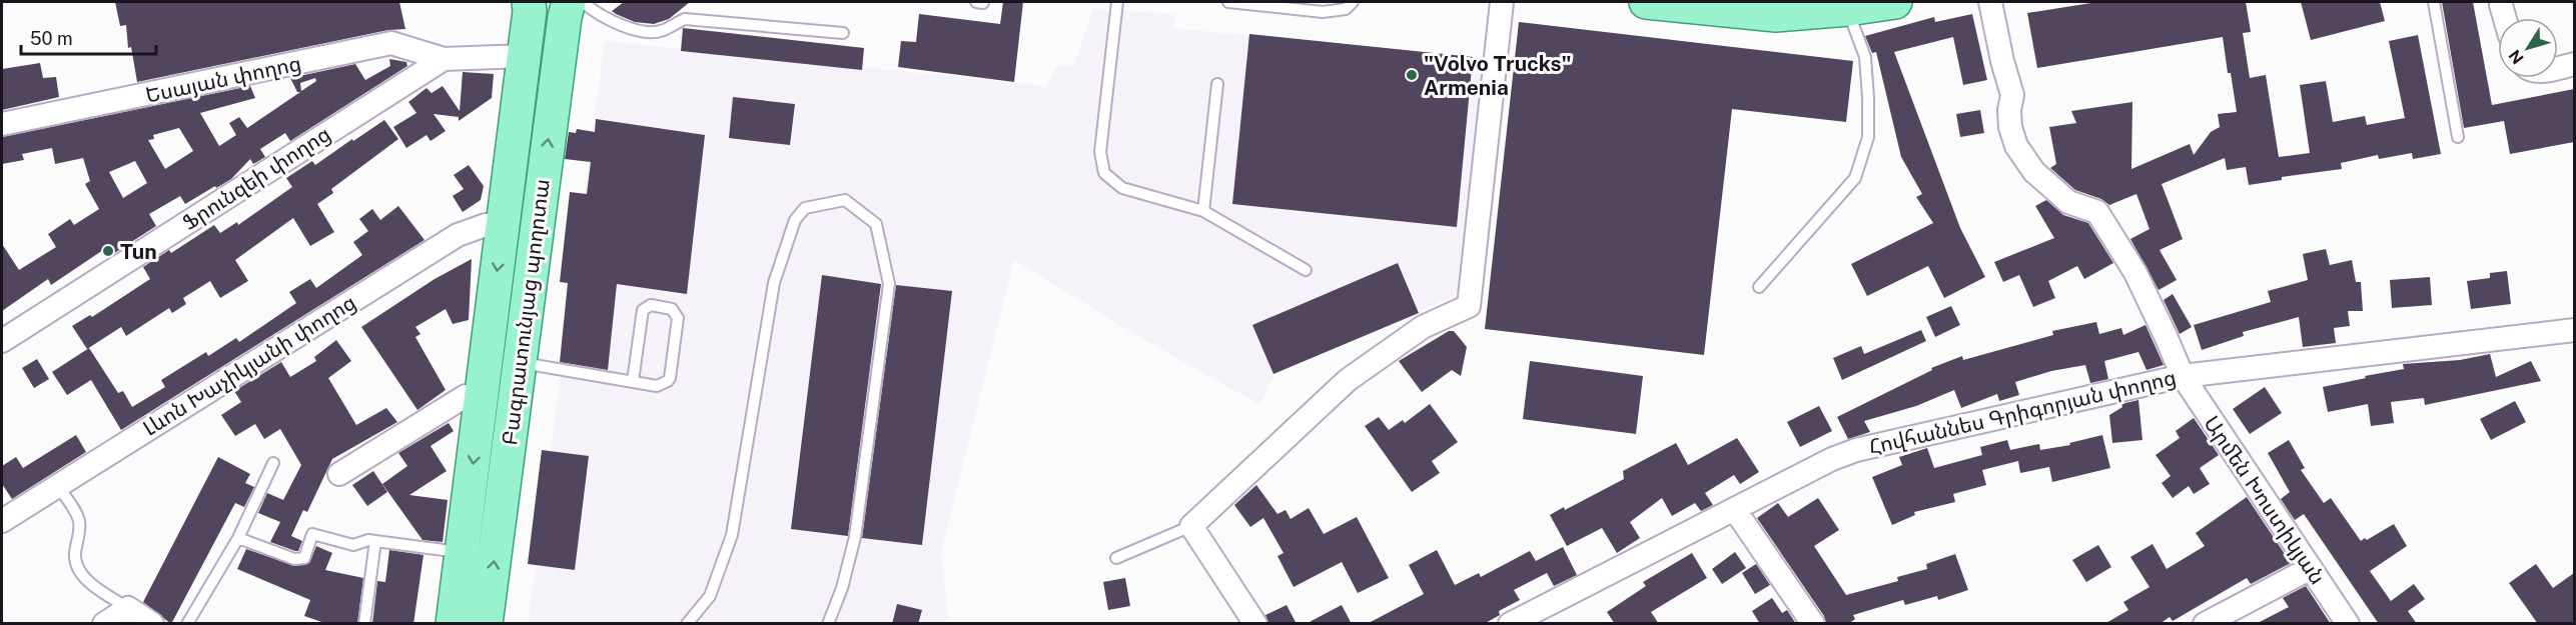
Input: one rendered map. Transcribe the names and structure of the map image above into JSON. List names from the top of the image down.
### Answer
{
  "streets": {
    "main road": ["Բագրատունյաց պողոտա"],
    "street": [
      "Եսայան փողոց",
      "Ֆրունզեի փողոց",
      "Լևոն Խաչիկյանի փողոց",
      "Հովհաննես Գրիգորյան փողոց",
      "Արմեն Խոստիկյան"
    ]
  },
  "crossings": [
    ["Եսայան փողոց", "Ֆրունզեի փողոց"],
    ["Բագրատունյաց պողոտա", "Լևոն Խաչիկյանի փողոց"],
    ["Հովհաննես Գրիգորյան փողոց", "Արմեն Խոստիկյան"]
  ],
  "places": ["\"Volvo Trucks\" Armenia", "Tun"],
  "scale_bar": "50 m",
  "north": "bottom left"
}
